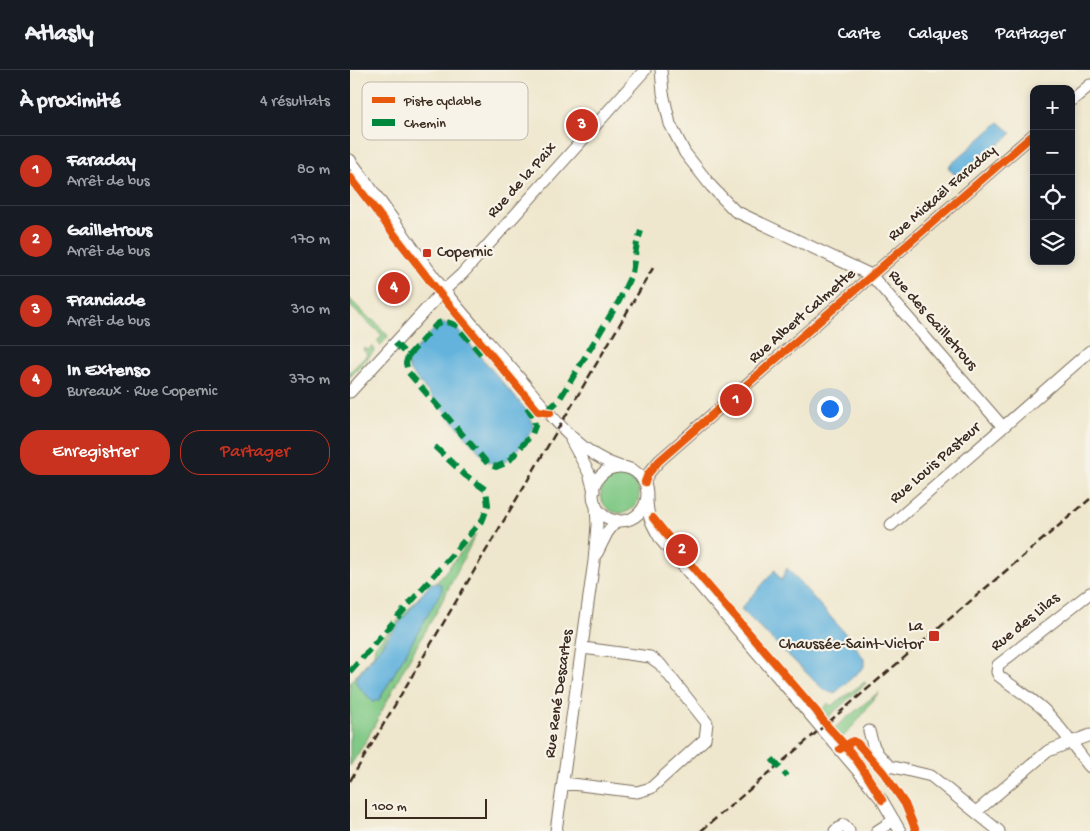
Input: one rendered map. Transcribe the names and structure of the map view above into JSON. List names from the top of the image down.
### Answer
{
  "streets": {
    "street": [
      "Rue de la Paix",
      "Rue Mickaël Faraday",
      "Rue Albert Calmette",
      "Rue des Gailletrous",
      "Rue Louis Pasteur",
      "Rue des Lilas",
      "Rue René Descartes"
    ]
  },
  "crossings": [
    ["Rue Mickaël Faraday", "Rue Albert Calmette"],
    ["Rue Mickaël Faraday", "Rue des Gailletrous"],
    ["Rue Albert Calmette", "Rue des Gailletrous"],
    ["Rue Albert Calmette", "Rue René Descartes"],
    ["Rue des Gailletrous", "Rue Louis Pasteur"]
  ],
  "places": {
    "transit": ["Copernic", "La Chaussée-Saint-Victor"]
  },
  "legend": ["Piste cyclable", "Chemin"],
  "scale_bar": "100 m",
  "page": {
    "header": "Atlasly",
    "nav": ["Carte", "Calques", "Partager"],
    "heading": ["À proximité", "4 résultats"],
    "map_buttons": ["+", "−"],
    "pins": [
      "3",
      "4",
      "1",
      "2"
    ],
    "list": [
      {
        "mark": "1",
        "name": "Faraday",
        "note": "Arrêt de bus",
        "value": "80 m"
      },
      {
        "mark": "2",
        "name": "Gailletrous",
        "note": "Arrêt de bus",
        "value": "170 m"
      },
      {
        "mark": "3",
        "name": "Franciade",
        "note": "Arrêt de bus",
        "value": "310 m"
      },
      {
        "mark": "4",
        "name": "In Extenso",
        "note": "Bureaux · Rue Copernic",
        "value": "370 m"
      }
    ],
    "buttons": ["Enregistrer", "Partager"],
    "scale": "100 m"
  }
}
